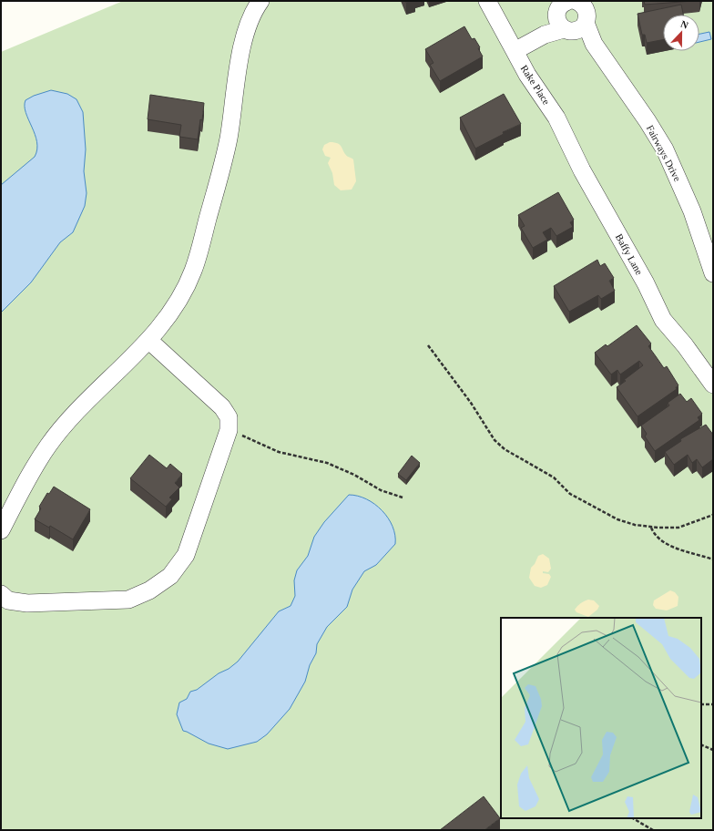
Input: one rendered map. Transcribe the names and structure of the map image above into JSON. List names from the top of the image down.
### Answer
{
  "streets": {
    "street": ["Rake Place", "Fairways Drive", "Baffy Lane"]
  },
  "crossings": [
    ["Rake Place", "Baffy Lane"]
  ],
  "north": "top"
}
